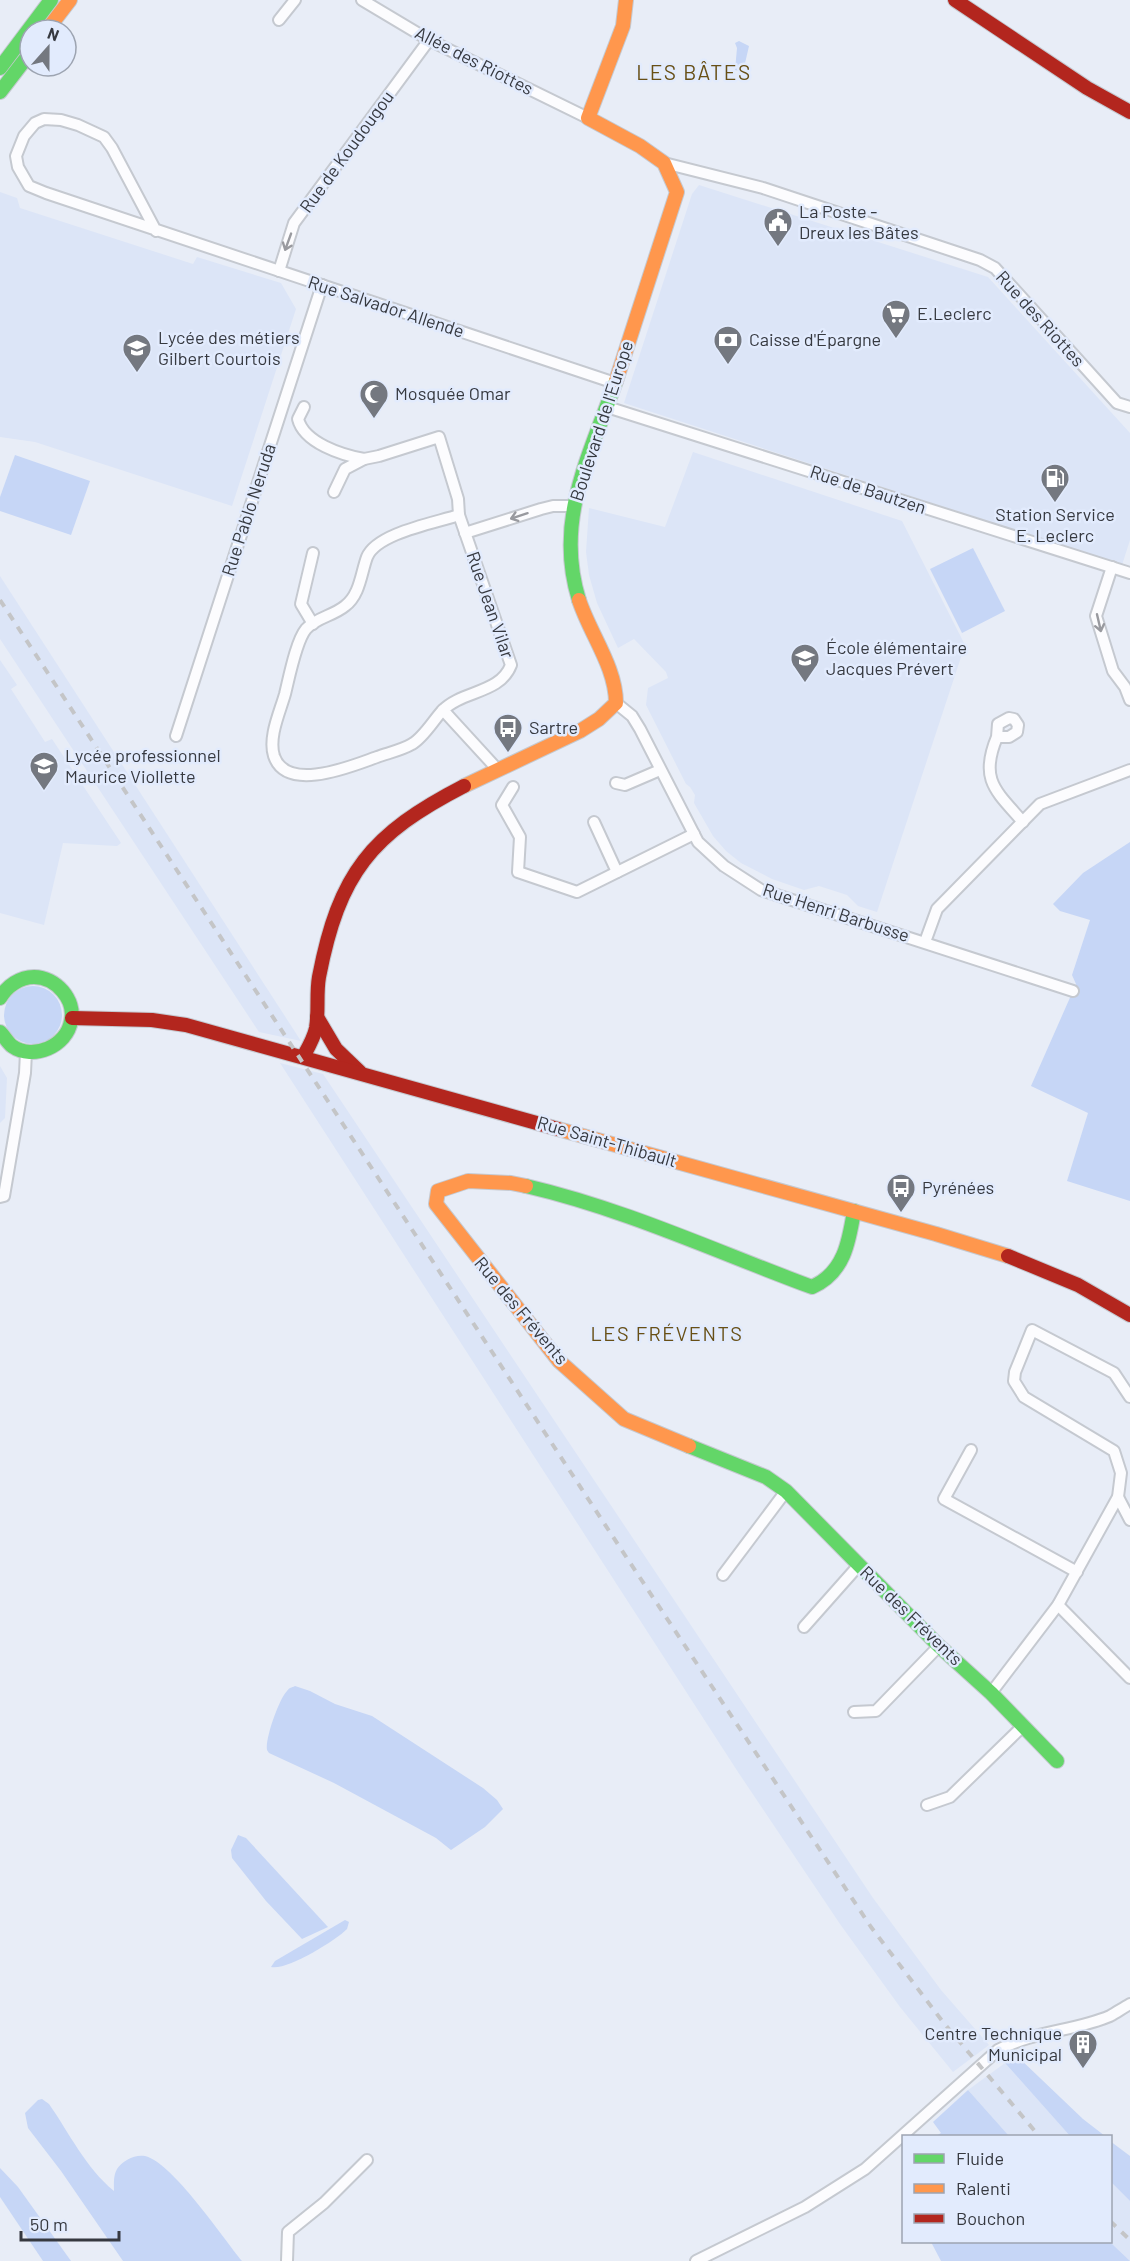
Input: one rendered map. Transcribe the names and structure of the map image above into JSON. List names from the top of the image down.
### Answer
{
  "streets": {
    "street": [
      "Allée des Riottes",
      "Rue de Koudougou",
      "Rue Salvador Allende",
      "Rue des Riottes",
      "Boulevard de l'Europe",
      "Rue de Bautzen",
      "Rue Pablo Neruda",
      "Rue Jean Vilar",
      "Rue Henri Barbusse",
      "Rue Saint-Thibault",
      "Rue des Frévents"
    ]
  },
  "crossings": [
    ["Allée des Riottes", "Rue de Koudougou"],
    ["Rue de Koudougou", "Rue Salvador Allende"],
    ["Rue Salvador Allende", "Boulevard de l'Europe"],
    ["Rue Salvador Allende", "Rue Pablo Neruda"],
    ["Rue des Riottes", "Boulevard de l'Europe"],
    ["Boulevard de l'Europe", "Rue de Bautzen"],
    ["Boulevard de l'Europe", "Rue Jean Vilar"],
    ["Boulevard de l'Europe", "Rue Henri Barbusse"],
    ["Rue Saint-Thibault", "Rue des Frévents"]
  ],
  "one_way": ["Rue de Koudougou"],
  "districts": ["LES BÂTES", "LES FRÉVENTS"],
  "places": {
    "public building": ["La Poste - Dreux les Bâtes"],
    "supermarket": ["E.Leclerc"],
    "bank": ["Caisse d'Épargne"],
    "school or university": ["Lycée des métiers Gilbert Courtois", "École élémentaire Jacques Prévert", "Lycée professionnel Maurice Viollette"],
    "mosque": ["Mosquée Omar"],
    "fuel station": ["Station Service E. Leclerc"],
    "bus stop": ["Sartre", "Pyrénées"],
    "building": ["Centre Technique Municipal"]
  },
  "legend": ["Fluide", "Ralenti", "Bouchon"],
  "scale_bar": "50 m",
  "north": "top"
}
